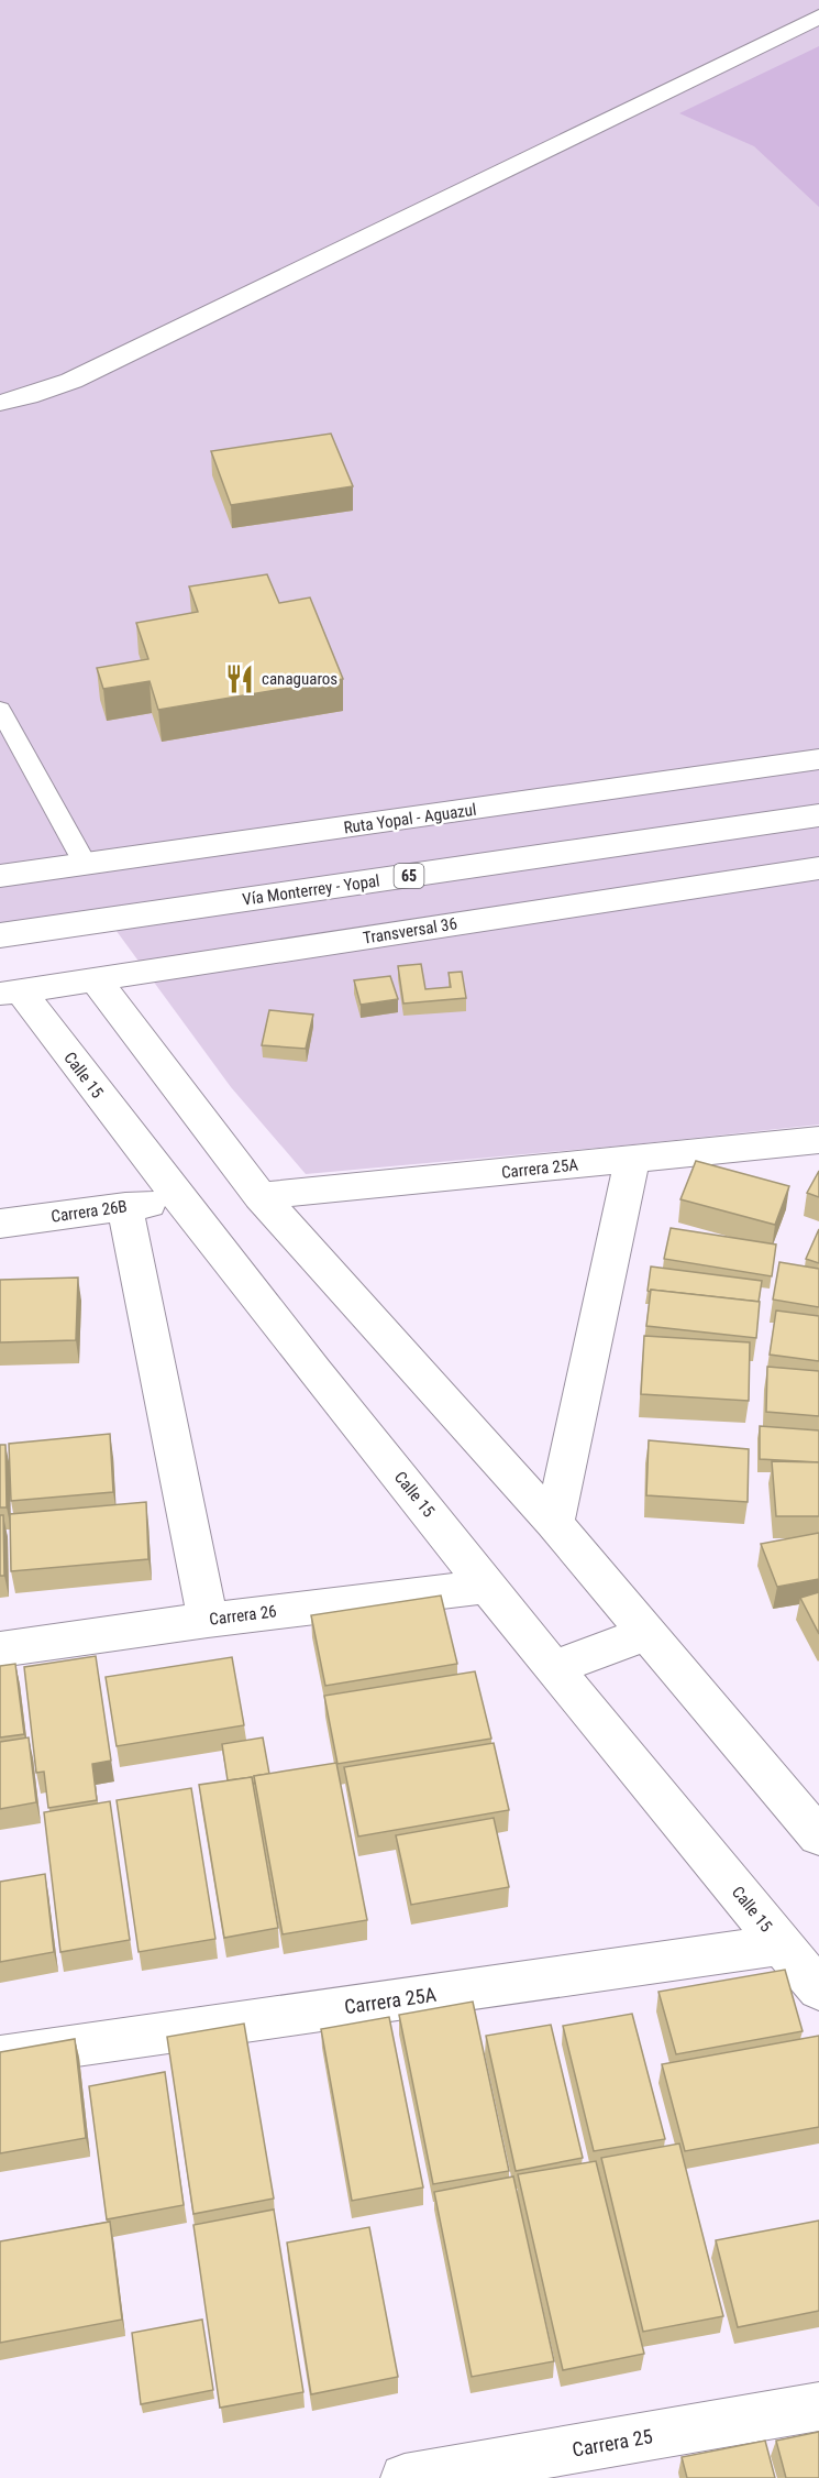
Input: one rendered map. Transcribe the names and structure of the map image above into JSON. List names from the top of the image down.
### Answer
{
  "streets": {
    "main road": [
      "65",
      "Vía Monterrey - Yopal",
      "Transversal 36",
      "Calle 15",
      "Carrera 25A",
      "Carrera 26B",
      "Carrera 26",
      "Carrera 25"
    ],
    "lane": ["Ruta Yopal - Aguazul"]
  },
  "crossings": [
    ["Transversal 36", "Calle 15"],
    ["Calle 15", "Carrera 25A"],
    ["Calle 15", "Carrera 26B"],
    ["Calle 15", "Carrera 26"]
  ],
  "places": {
    "restaurant": ["canaguaros"]
  }
}
